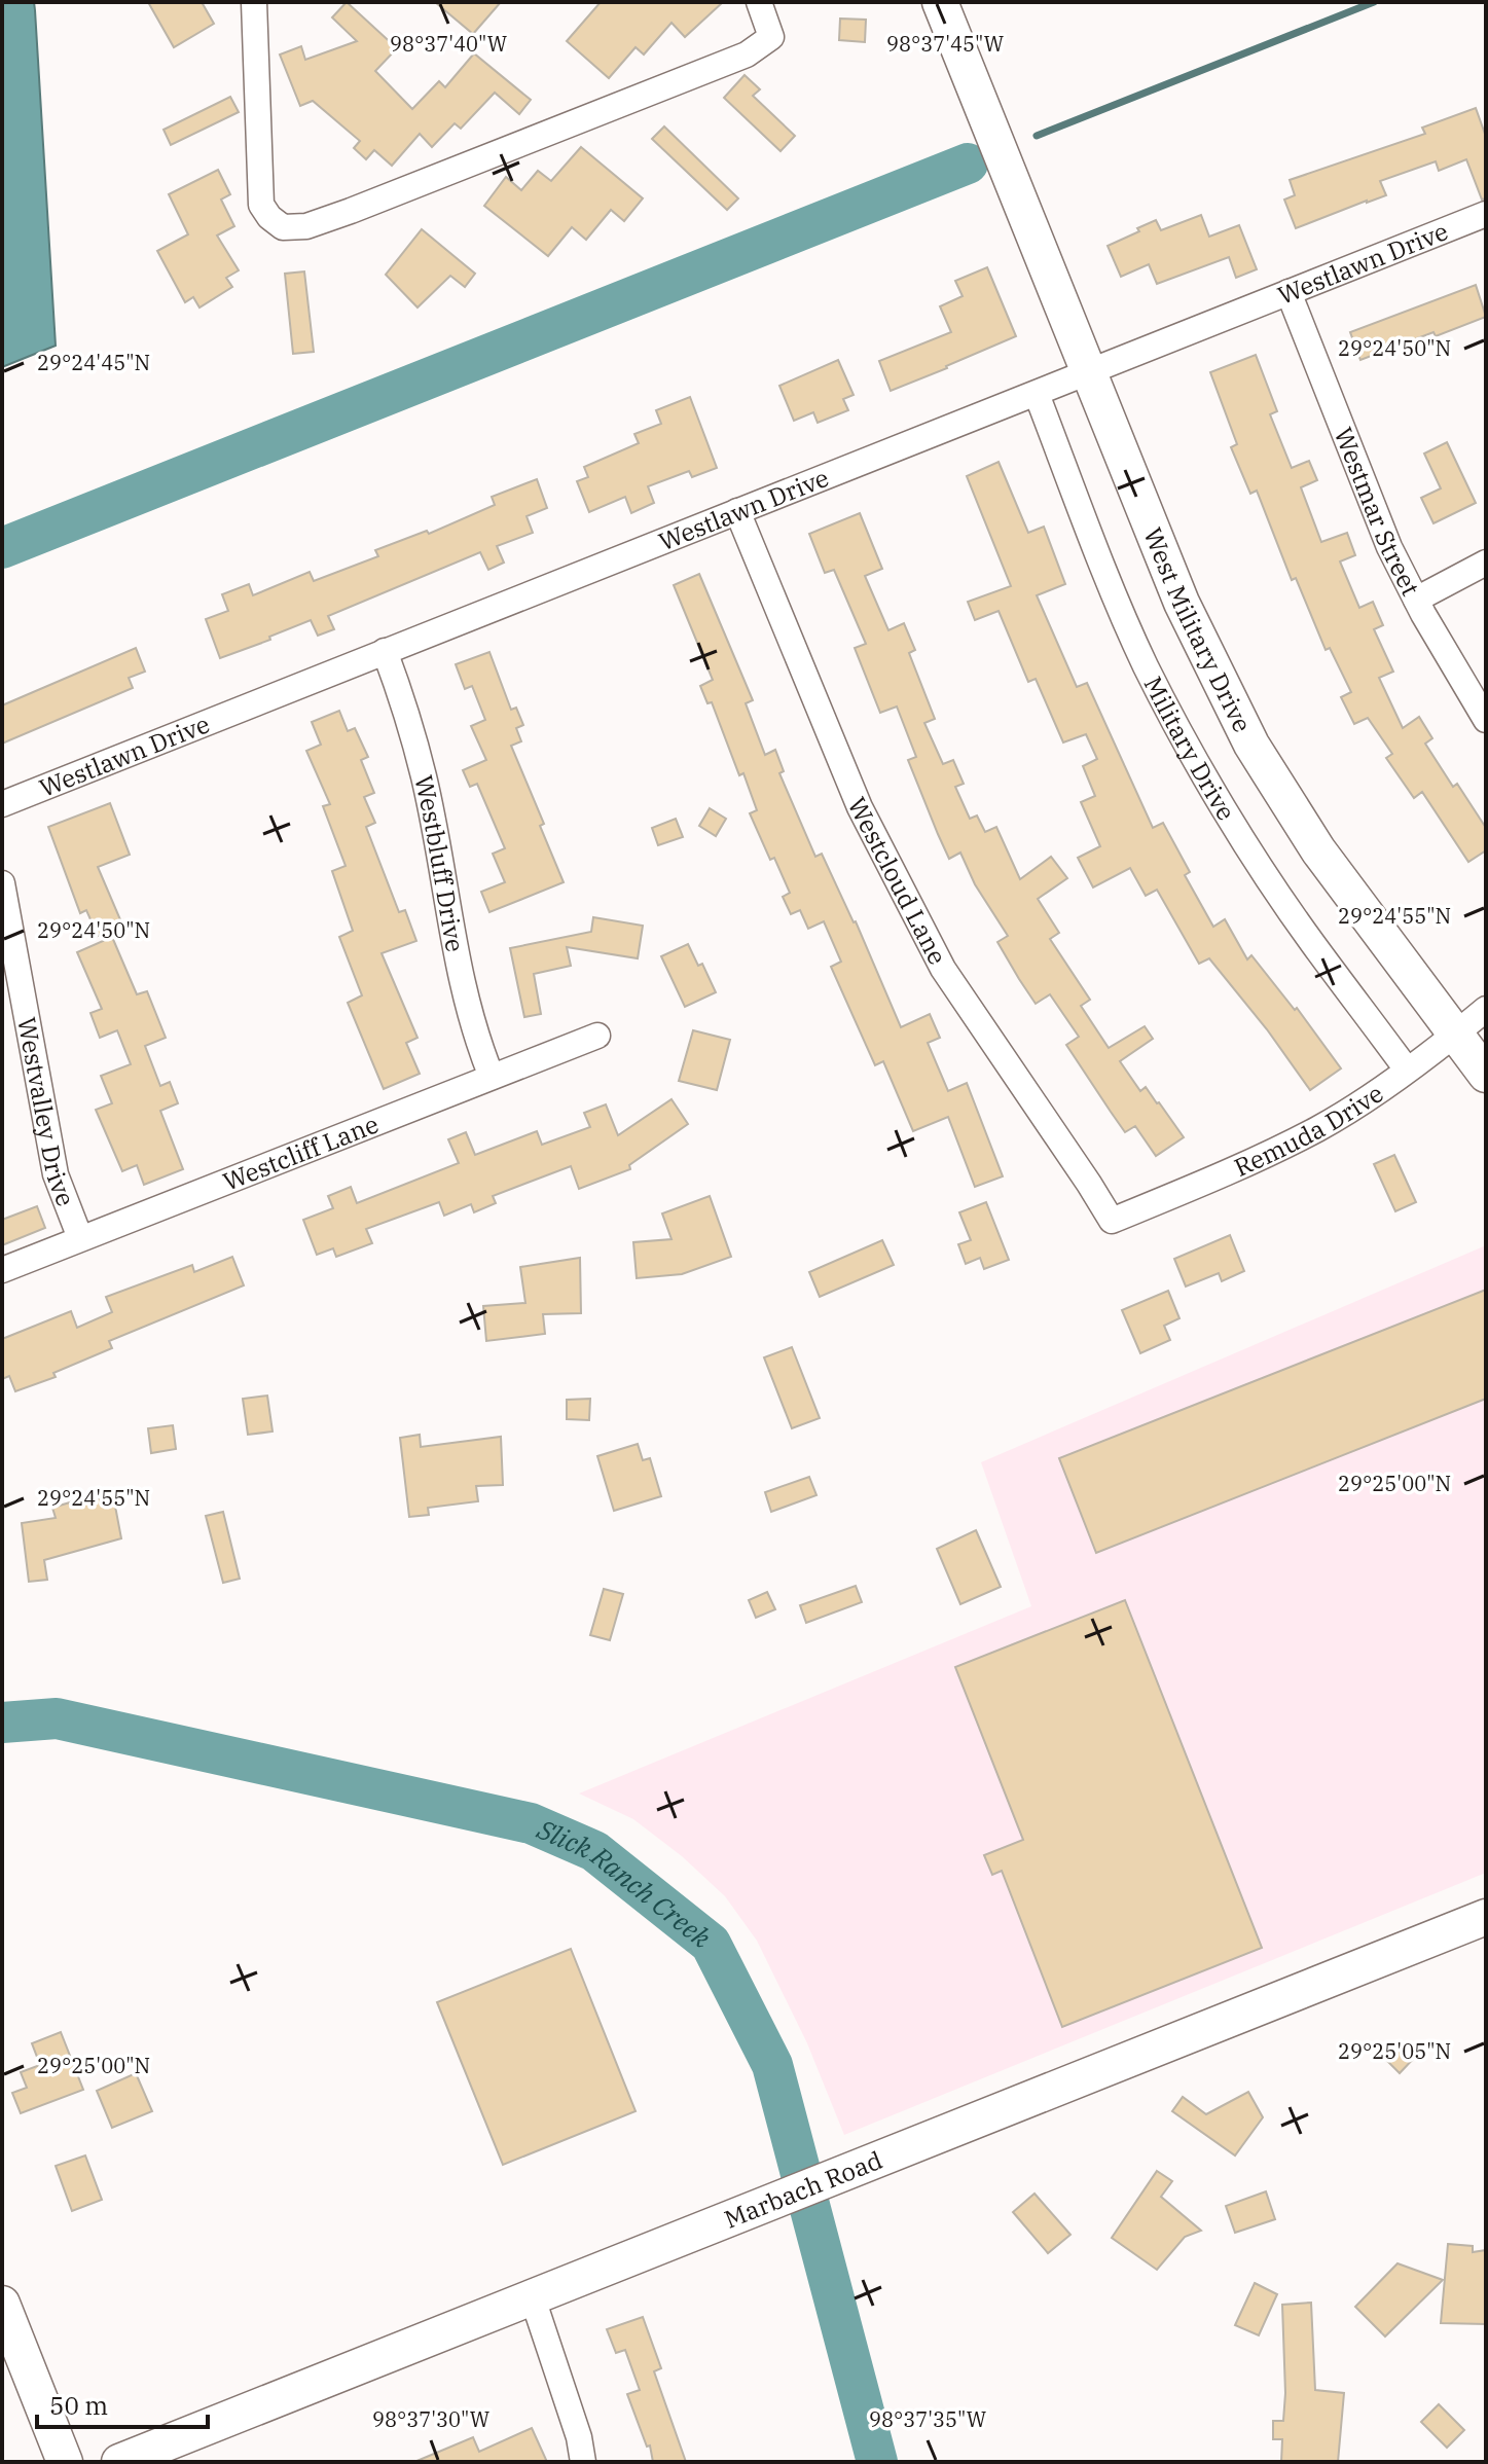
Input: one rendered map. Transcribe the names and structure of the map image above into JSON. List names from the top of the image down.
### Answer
{
  "streets": {
    "street": [
      "Westlawn Drive",
      "Westmar Street",
      "West Military Drive",
      "Military Drive",
      "Westbluff Drive",
      "Westcloud Lane",
      "Westvalley Drive",
      "Remuda Drive",
      "Westcliff Lane",
      "Marbach Road"
    ]
  },
  "crossings": [
    ["Westlawn Drive", "Westmar Street"],
    ["Westlawn Drive", "West Military Drive"],
    ["Westlawn Drive", "Military Drive"],
    ["Westlawn Drive", "Westbluff Drive"],
    ["Westlawn Drive", "Westcloud Lane"],
    ["West Military Drive", "Remuda Drive"],
    ["Military Drive", "Remuda Drive"],
    ["Westbluff Drive", "Westcliff Lane"],
    ["Westcloud Lane", "Remuda Drive"],
    ["Westvalley Drive", "Westcliff Lane"]
  ],
  "water": ["Slick Ranch Creek"],
  "scale_bar": "50 m",
  "coordinates": [
    "98°37'40\"W",
    "98°37'45\"W",
    "29°24'50\"N",
    "29°24'45\"N",
    "29°24'55\"N",
    "29°25'00\"N",
    "29°25'05\"N",
    "98°37'30\"W",
    "98°37'35\"W"
  ]
}
